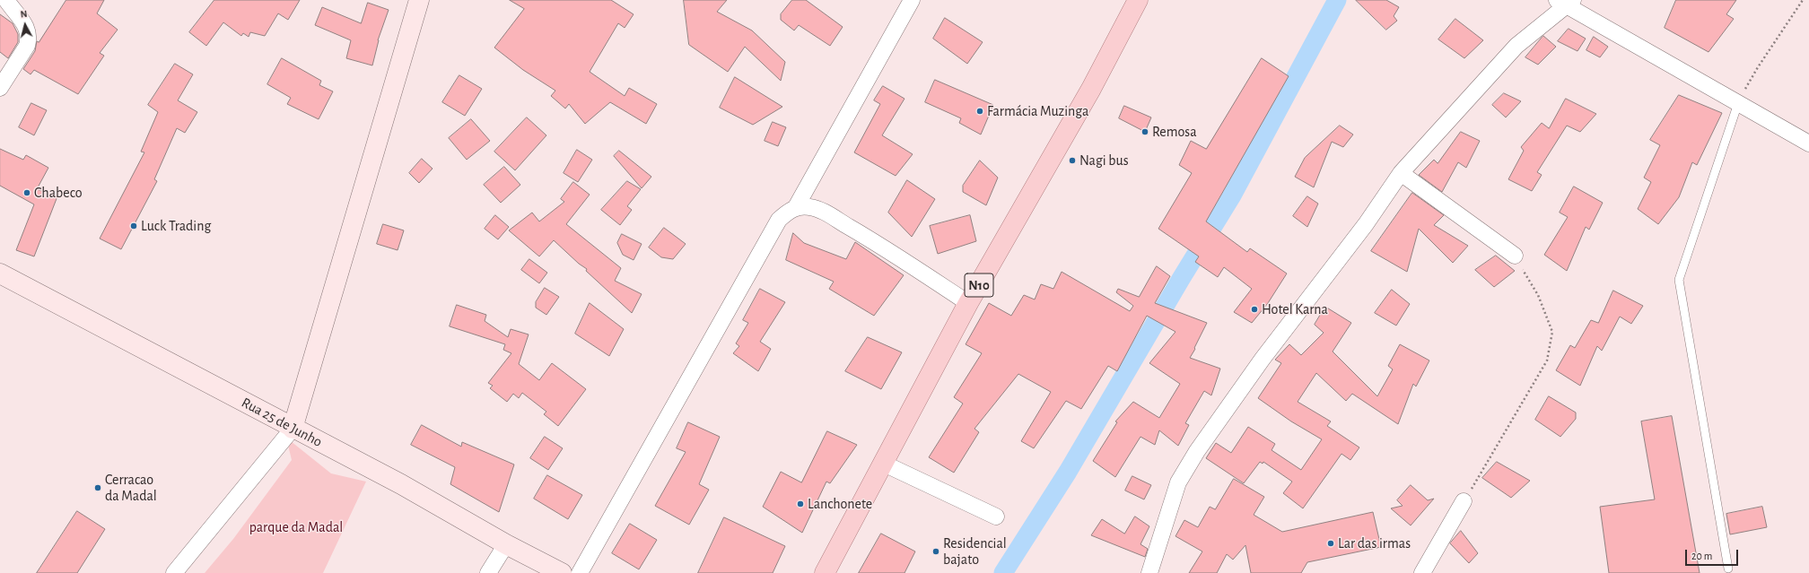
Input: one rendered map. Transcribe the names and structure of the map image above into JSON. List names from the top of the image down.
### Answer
{
  "streets": {
    "main road": ["N10"],
    "street": ["Rua 25 de Junho"]
  },
  "parks": ["parque da Madal"],
  "places": [
    "Farmácia Muzinga",
    "Remosa",
    "Nagi bus",
    "Chabeco",
    "Luck Trading",
    "Hotel Karna",
    "Cerracao da Madal",
    "Lanchonete",
    "Lar das irmas",
    "Residencial bajato"
  ],
  "scale_bar": "20 m",
  "north": "top"
}
